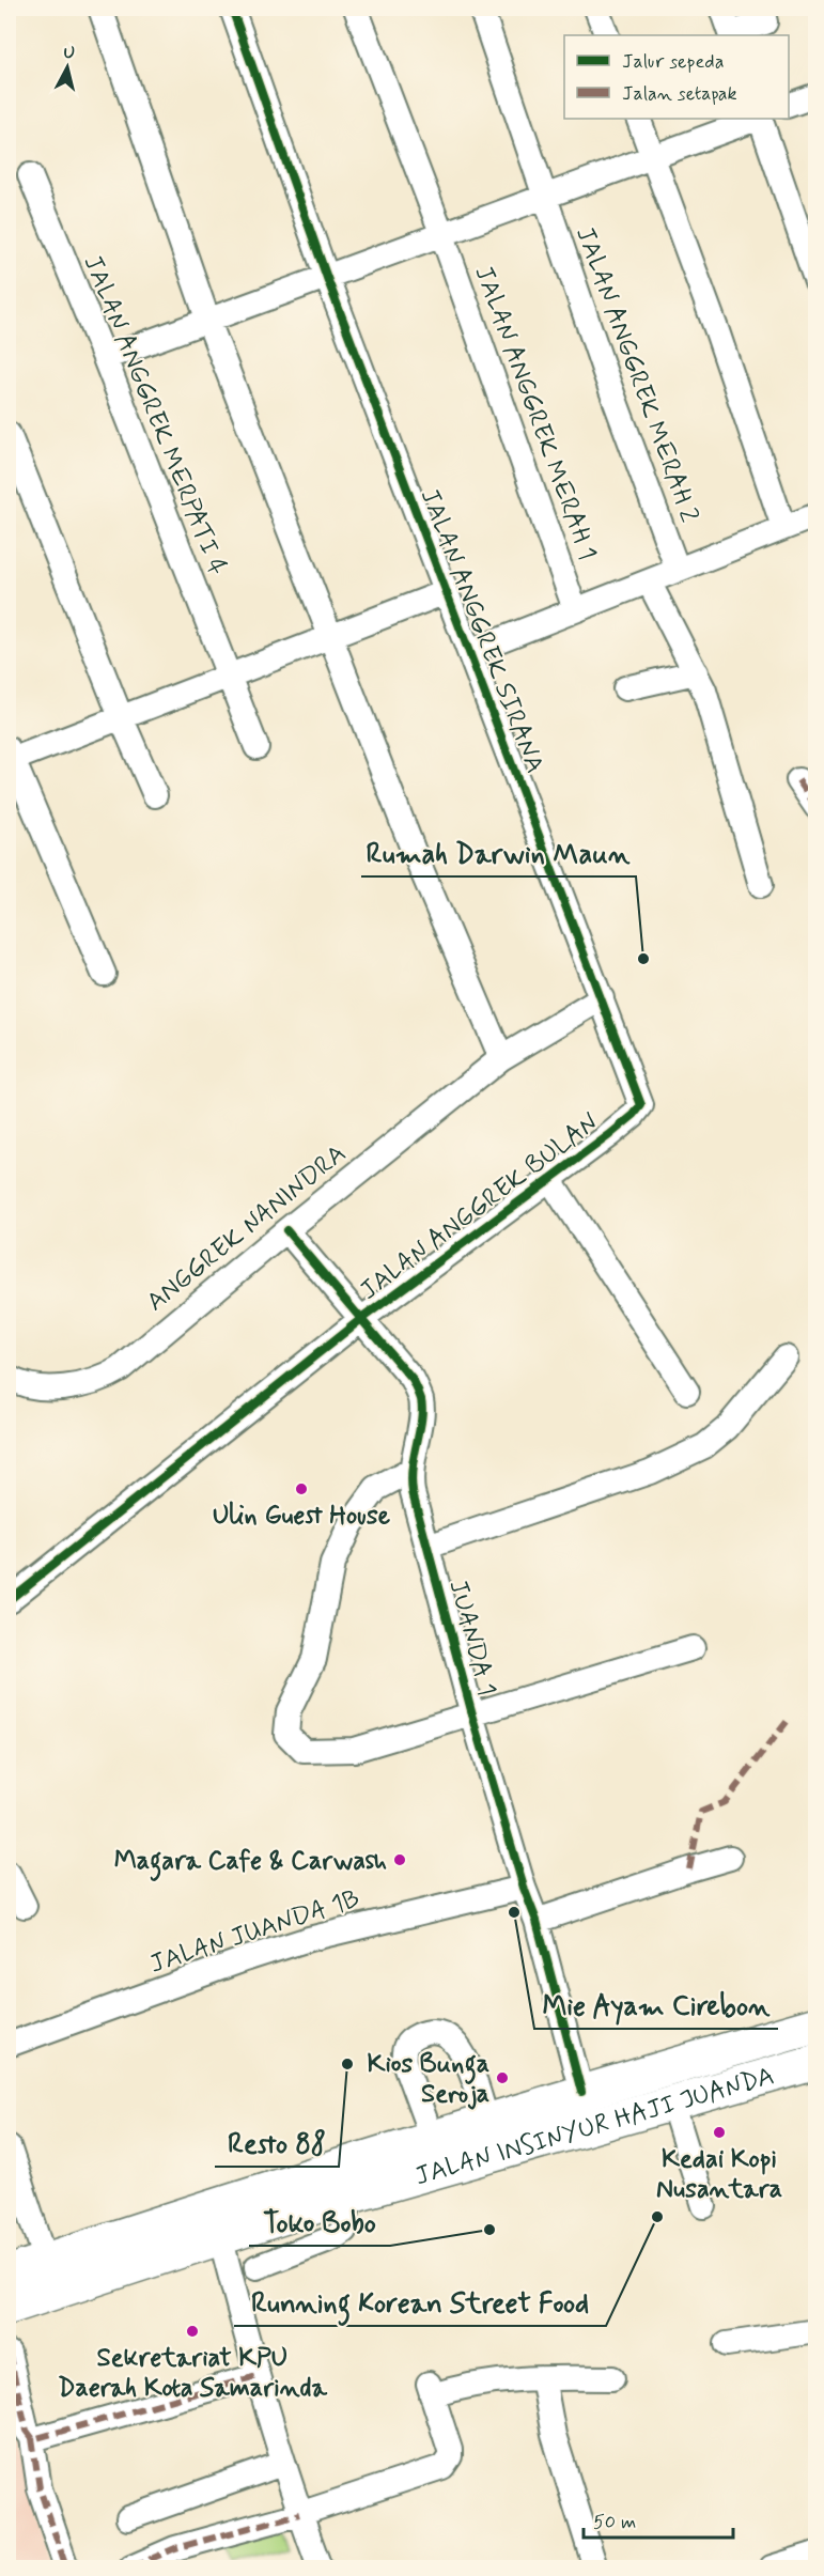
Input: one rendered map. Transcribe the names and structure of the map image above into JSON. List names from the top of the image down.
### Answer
{
  "streets": {
    "highway": ["JALAN INSINYUR HAJI JUANDA"],
    "street": [
      "JALAN ANGGREK MERAH 2",
      "JALAN ANGGREK MERAH 1",
      "JALAN ANGGREK MERPATI 4",
      "JALAN ANGGREK SIRANA",
      "JALAN ANGGREK BULAN",
      "ANGGREK NANINDRA",
      "JUANDA 1",
      "JALAN JUANDA 1B"
    ]
  },
  "crossings": [
    ["JALAN ANGGREK SIRANA", "JALAN ANGGREK BULAN"],
    ["JALAN ANGGREK SIRANA", "ANGGREK NANINDRA"],
    ["JALAN ANGGREK BULAN", "ANGGREK NANINDRA"],
    ["JALAN ANGGREK BULAN", "JUANDA 1"],
    ["ANGGREK NANINDRA", "JUANDA 1"],
    ["JUANDA 1", "JALAN JUANDA 1B"],
    ["JUANDA 1", "JALAN INSINYUR HAJI JUANDA"]
  ],
  "places": [
    "Rumah Darwin Maun",
    "Ulin Guest House",
    "Magara Cafe & Carwash",
    "Mie Ayam Cirebon",
    "Resto 88",
    "Kios Bunga Seroja",
    "Kedai Kopi Nusantara",
    "Running Korean Street Food",
    "Toko Bobo",
    "Sekretariat KPU Daerah Kota Samarinda"
  ],
  "legend": ["Jalur sepeda", "Jalan setapak"],
  "scale_bar": "50 m",
  "north": "top"
}
